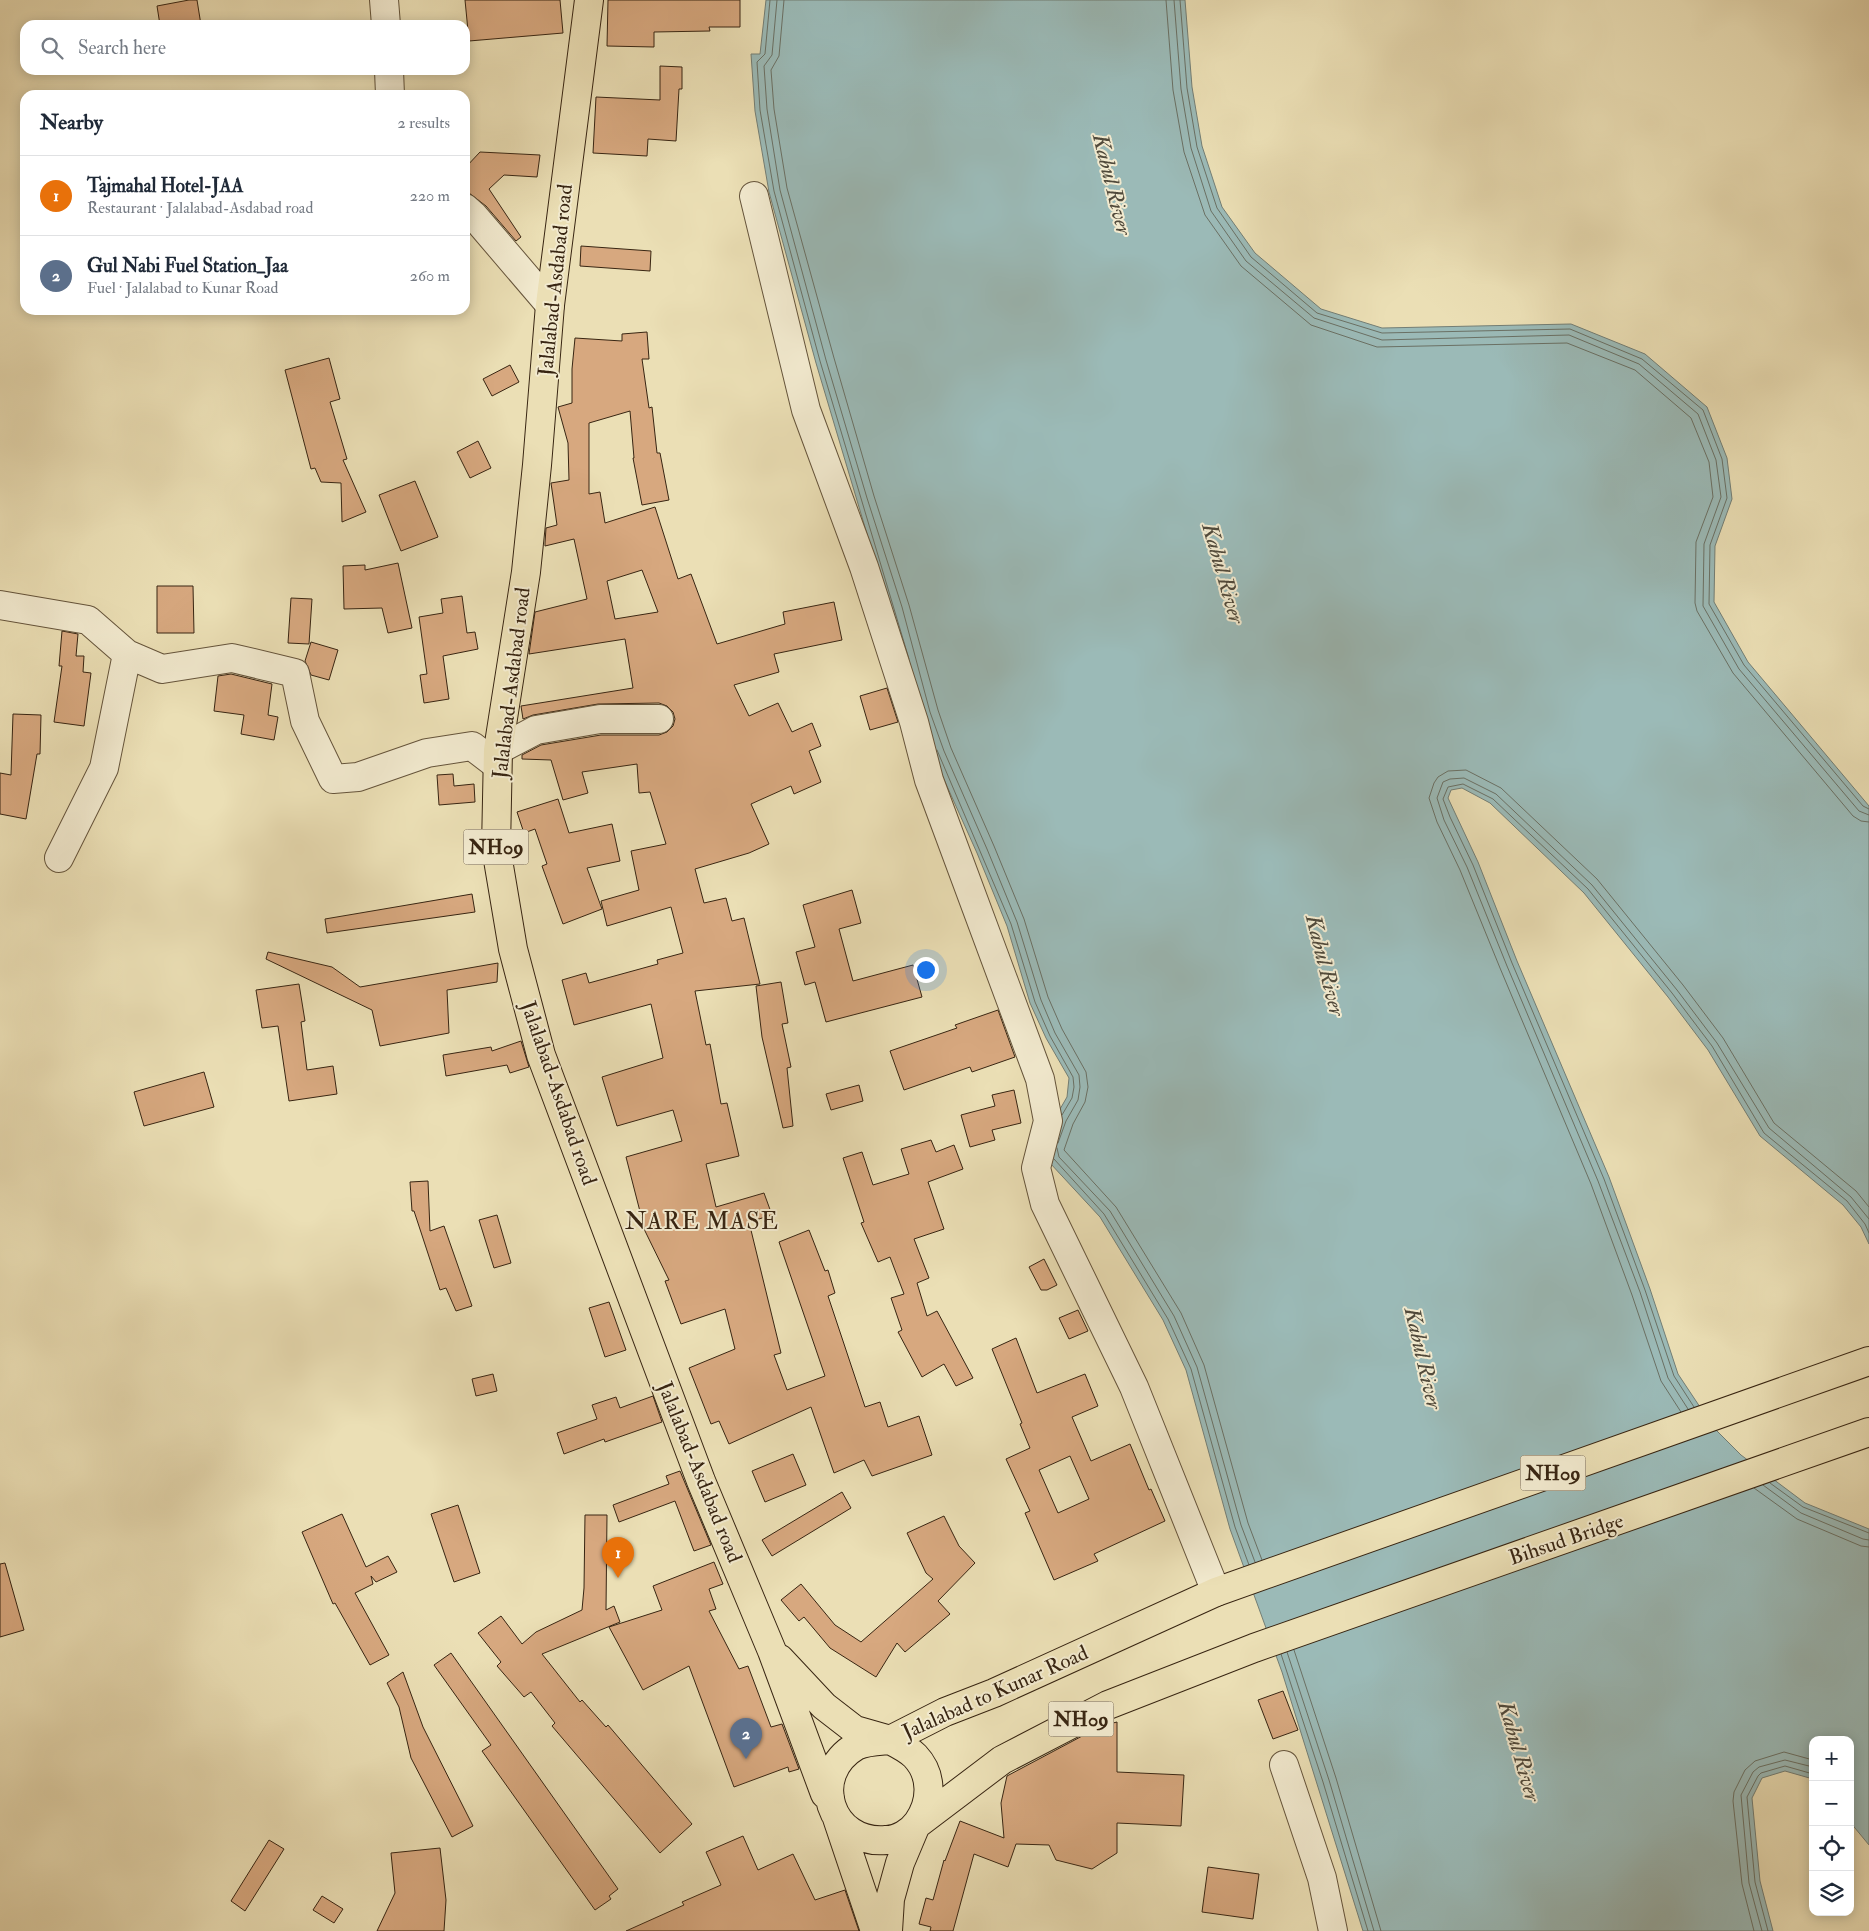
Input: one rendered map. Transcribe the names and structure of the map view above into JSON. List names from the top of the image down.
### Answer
{
  "streets": {
    "main road": [
      "Jalalabad-Asdabad road",
      "NH09",
      "Bihsud Bridge",
      "Jalalabad to Kunar Road"
    ]
  },
  "crossings": [
    ["Jalalabad-Asdabad road", "NH09"],
    ["Jalalabad-Asdabad road", "Jalalabad to Kunar Road"],
    ["NH09", "Bihsud Bridge"],
    ["NH09", "Jalalabad to Kunar Road"],
    ["Bihsud Bridge", "Jalalabad to Kunar Road"]
  ],
  "districts": ["NARE MASE"],
  "water": ["Kabul River"],
  "page": {
    "search": "Search here",
    "heading": ["Nearby", "2 results"],
    "list": [
      {
        "mark": "1",
        "name": "Tajmahal Hotel-JAA",
        "note": "Restaurant · Jalalabad-Asdabad road",
        "value": "220 m"
      },
      {
        "mark": "2",
        "name": "Gul Nabi Fuel Station_Jaa",
        "note": "Fuel · Jalalabad to Kunar Road",
        "value": "260 m"
      }
    ],
    "pins": ["1", "2"],
    "map_buttons": ["+", "−"]
  }
}
